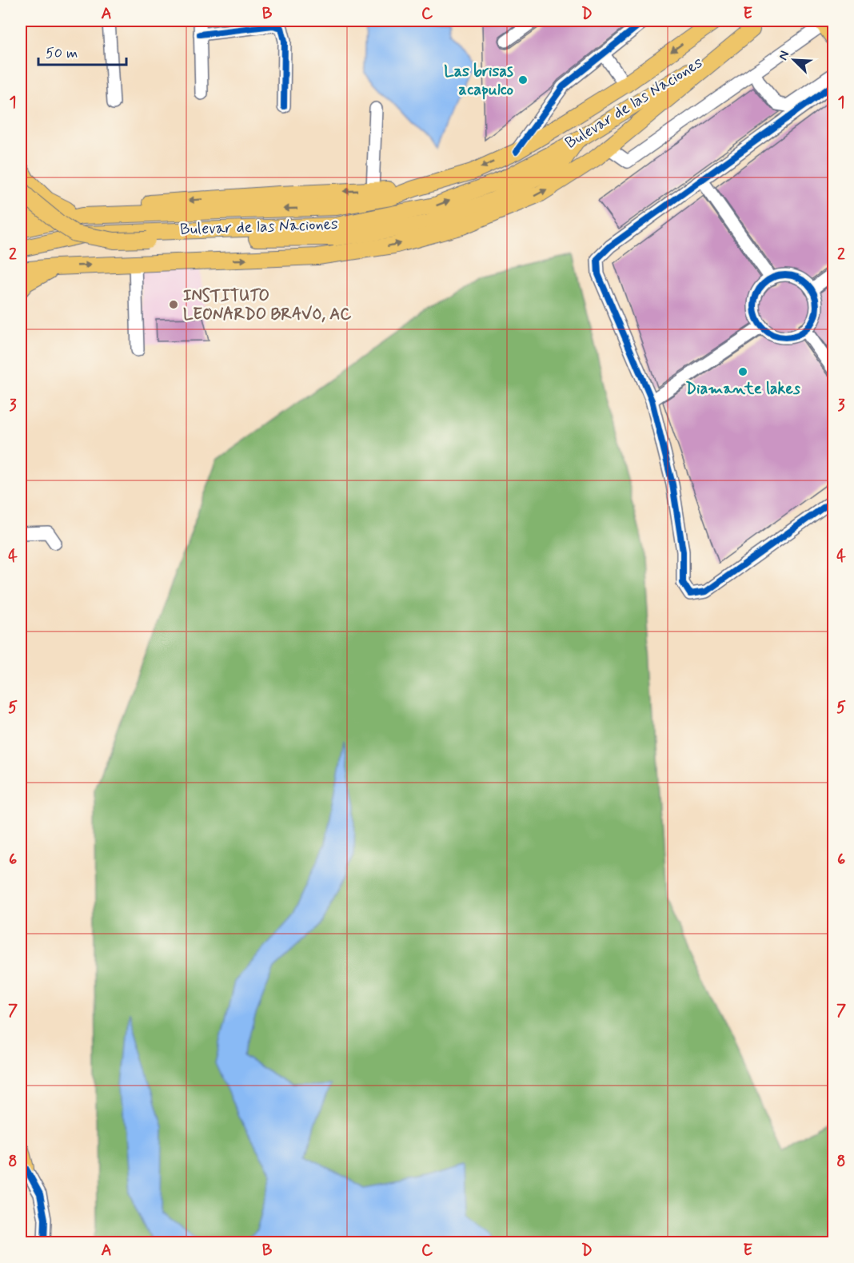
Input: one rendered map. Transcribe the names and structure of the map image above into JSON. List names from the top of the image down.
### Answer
{
  "streets": {
    "main road": ["Bulevar de las Naciones"]
  },
  "places": ["Las brisas acapulco", "INSTITUTO LEONARDO BRAVO, AC", "Diamante lakes"],
  "scale_bar": "50 m",
  "north": "top left",
  "grid": {
    "columns": [
      "A",
      "B",
      "C",
      "D",
      "E"
    ],
    "rows": [
      "1",
      "2",
      "3",
      "4",
      "5",
      "6",
      "7",
      "8"
    ]
  }
}
